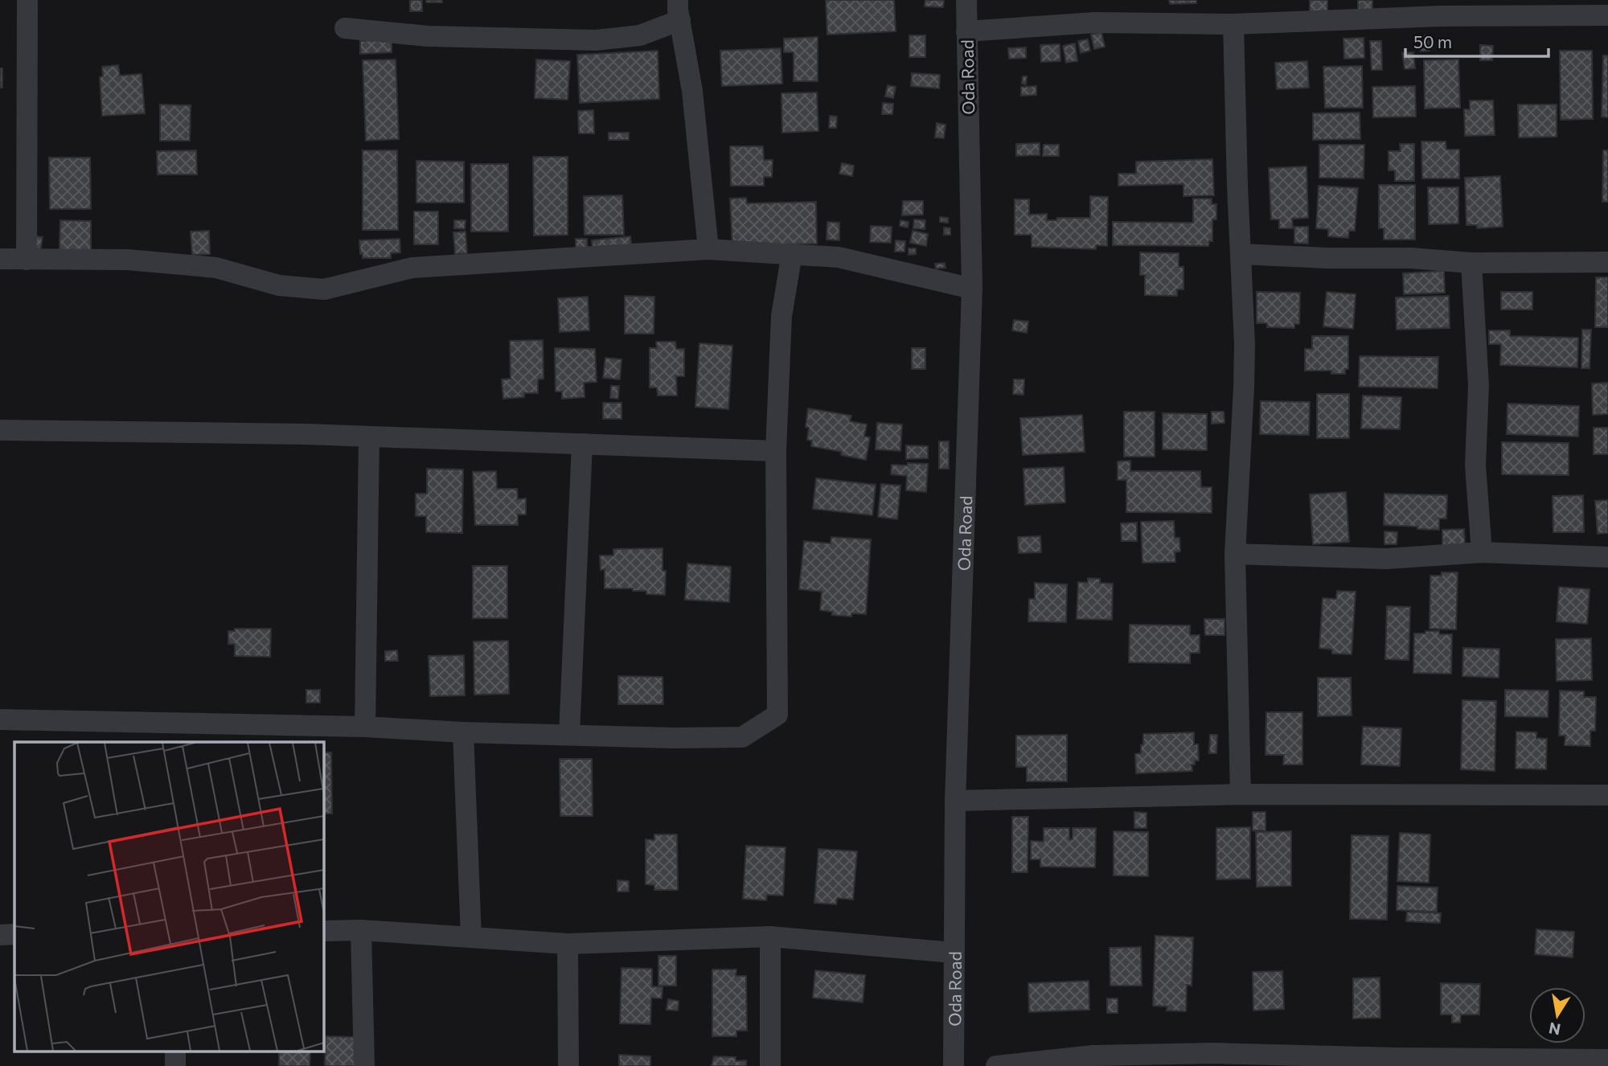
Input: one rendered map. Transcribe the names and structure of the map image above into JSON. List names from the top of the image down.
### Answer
{
  "streets": {
    "street": ["Oda Road"]
  },
  "scale_bar": "50 m",
  "north": "bottom"
}
